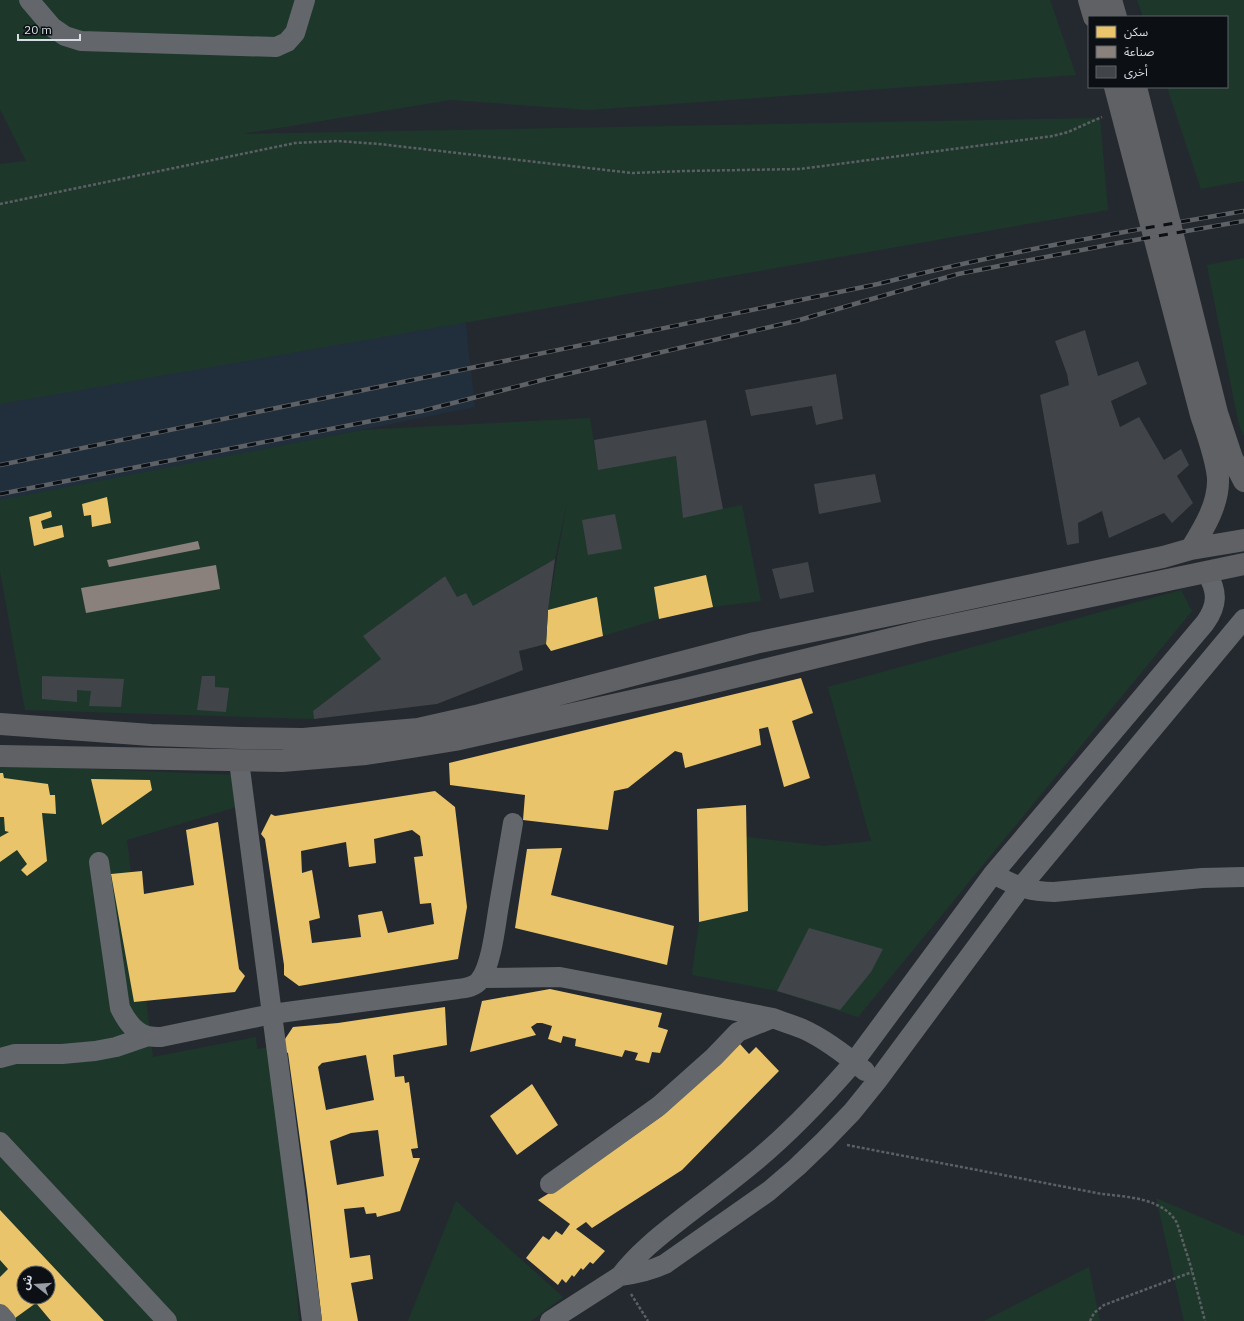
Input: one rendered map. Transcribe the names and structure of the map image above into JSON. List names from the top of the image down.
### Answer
{
  "legend": ["سكن", "صناعة", "أخرى"],
  "scale_bar": "20 m",
  "north": "left"
}
